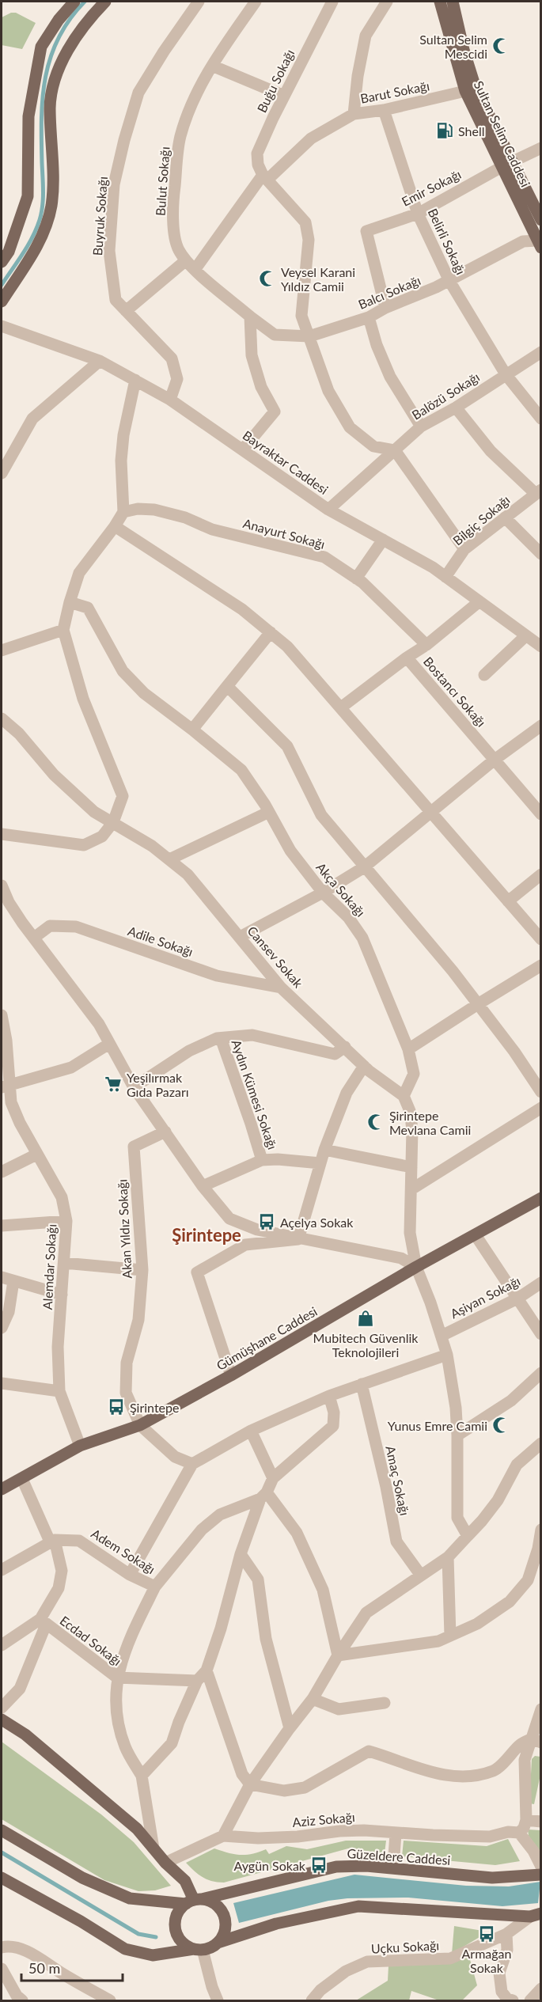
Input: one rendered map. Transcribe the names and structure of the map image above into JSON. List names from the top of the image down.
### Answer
{
  "streets": {
    "main road": ["Sultan Selim Caddesi", "Gümüşhane Caddesi", "Güzeldere Caddesi"],
    "street": [
      "Buğu Sokağı",
      "Barut Sokağı",
      "Bulut Sokağı",
      "Emir Sokağı",
      "Buyruk Sokağı",
      "Belirli Sokağı",
      "Balcı Sokağı",
      "Balözü Sokağı",
      "Bayraktar Caddesi",
      "Bilgiç Sokağı",
      "Anayurt Sokağı",
      "Bostancı Sokağı",
      "Akça Sokağı",
      "Adile Sokağı",
      "Cansev Sokak",
      "Aydın Kümesi Sokağı",
      "Akan Yıldız Sokağı",
      "Alemdar Sokağı",
      "Aşiyan Sokağı",
      "Amaç Sokağı",
      "Adem Sokağı",
      "Ecdad Sokağı",
      "Aziz Sokağı",
      "Uçku Sokağı"
    ]
  },
  "crossings": [
    ["Buğu Sokağı", "Barut Sokağı"],
    ["Barut Sokağı", "Sultan Selim Caddesi"],
    ["Barut Sokağı", "Bulut Sokağı"],
    ["Barut Sokağı", "Belirli Sokağı"],
    ["Sultan Selim Caddesi", "Emir Sokağı"],
    ["Sultan Selim Caddesi", "Balcı Sokağı"],
    ["Bulut Sokağı", "Balcı Sokağı"],
    ["Emir Sokağı", "Belirli Sokağı"],
    ["Emir Sokağı", "Balcı Sokağı"],
    ["Buyruk Sokağı", "Bayraktar Caddesi"],
    ["Belirli Sokağı", "Balcı Sokağı"],
    ["Belirli Sokağı", "Balözü Sokağı"],
    ["Balözü Sokağı", "Bayraktar Caddesi"],
    ["Bayraktar Caddesi", "Bilgiç Sokağı"],
    ["Bayraktar Caddesi", "Bostancı Sokağı"],
    ["Anayurt Sokağı", "Bostancı Sokağı"],
    ["Akça Sokağı", "Cansev Sokak"],
    ["Adile Sokağı", "Cansev Sokak"],
    ["Akan Yıldız Sokağı", "Gümüşhane Caddesi"],
    ["Alemdar Sokağı", "Gümüşhane Caddesi"]
  ],
  "districts": ["Şirintepe"],
  "places": {
    "mosque": [
      "Sultan Selim Mescidi",
      "Veysel Karani Yıldız Camii",
      "Şirintepe Mevlana Camii",
      "Yunus Emre Camii"
    ],
    "fuel station": ["Shell"],
    "supermarket": ["Yeşilırmak Gıda Pazarı"],
    "bus stop": [
      "Açelya Sokak",
      "Şirintepe",
      "Aygün Sokak",
      "Armağan Sokak"
    ],
    "shop": ["Mubitech Güvenlik Teknolojileri"]
  },
  "scale_bar": "50 m"
}
